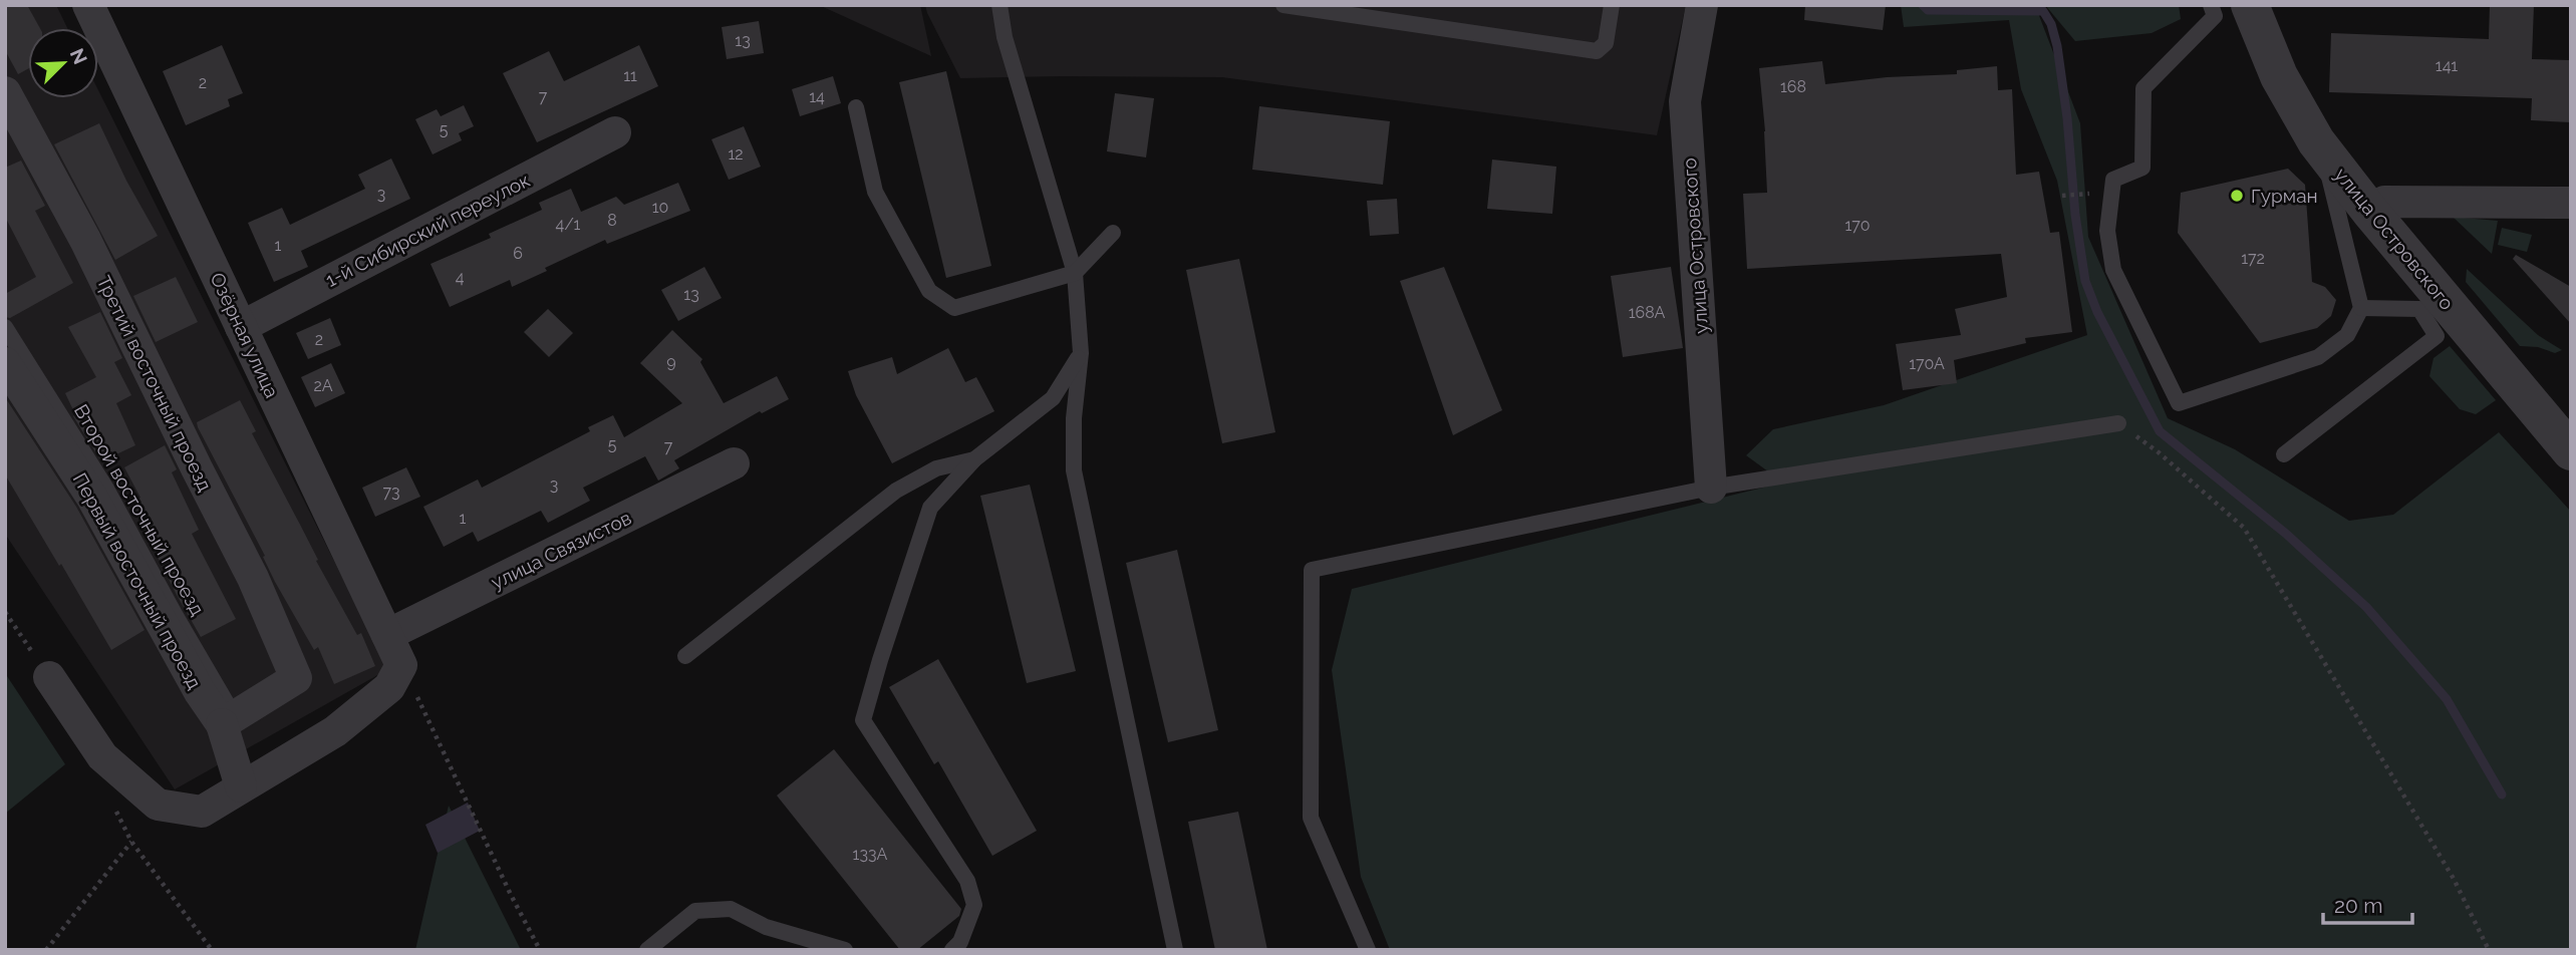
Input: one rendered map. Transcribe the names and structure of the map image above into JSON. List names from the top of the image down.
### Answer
{
  "streets": {
    "street": [
      "1-й Сибирский переулок",
      "улица Островского",
      "Озёрная улица",
      "Третий восточный проезд",
      "улица Связистов",
      "Первый восточный проезд"
    ],
    "lane": ["Второй восточный проезд"]
  },
  "crossings": [
    ["1-й Сибирский переулок", "Озёрная улица"],
    ["Озёрная улица", "улица Связистов"],
    ["Третий восточный проезд", "Второй восточный проезд"],
    ["Третий восточный проезд", "Первый восточный проезд"],
    ["Второй восточный проезд", "Первый восточный проезд"]
  ],
  "places": ["Гурман"],
  "house_numbers": [
    "13",
    "141",
    "11",
    "2",
    "168",
    "7",
    "14",
    "5",
    "12",
    "3",
    "10",
    "8",
    "4/1",
    "170",
    "1",
    "6",
    "172",
    "4",
    "13",
    "168А",
    "2",
    "9",
    "170A",
    "2А",
    "5",
    "7",
    "3",
    "73",
    "1",
    "133А"
  ],
  "scale_bar": "20 m",
  "north": "top right"
}
